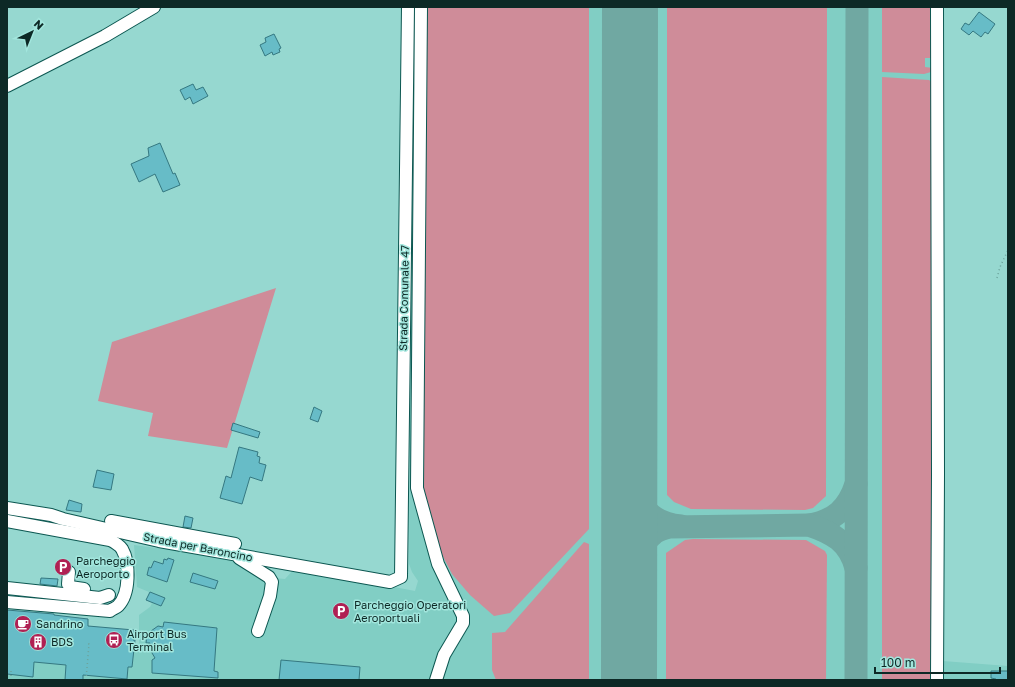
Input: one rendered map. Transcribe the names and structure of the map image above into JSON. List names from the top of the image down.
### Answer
{
  "streets": {
    "street": ["Strada Comunale 47", "Strada per Baroncino"]
  },
  "crossings": [
    ["Strada Comunale 47", "Strada per Baroncino"]
  ],
  "places": {
    "parking": ["Parcheggio Aeroporto", "Parcheggio Operatori Aeroportuali"],
    "cafe": ["Sandrino"],
    "bus stop": ["Airport Bus Terminal"],
    "building": ["BDS"]
  },
  "scale_bar": "100 m",
  "north": "top right"
}
